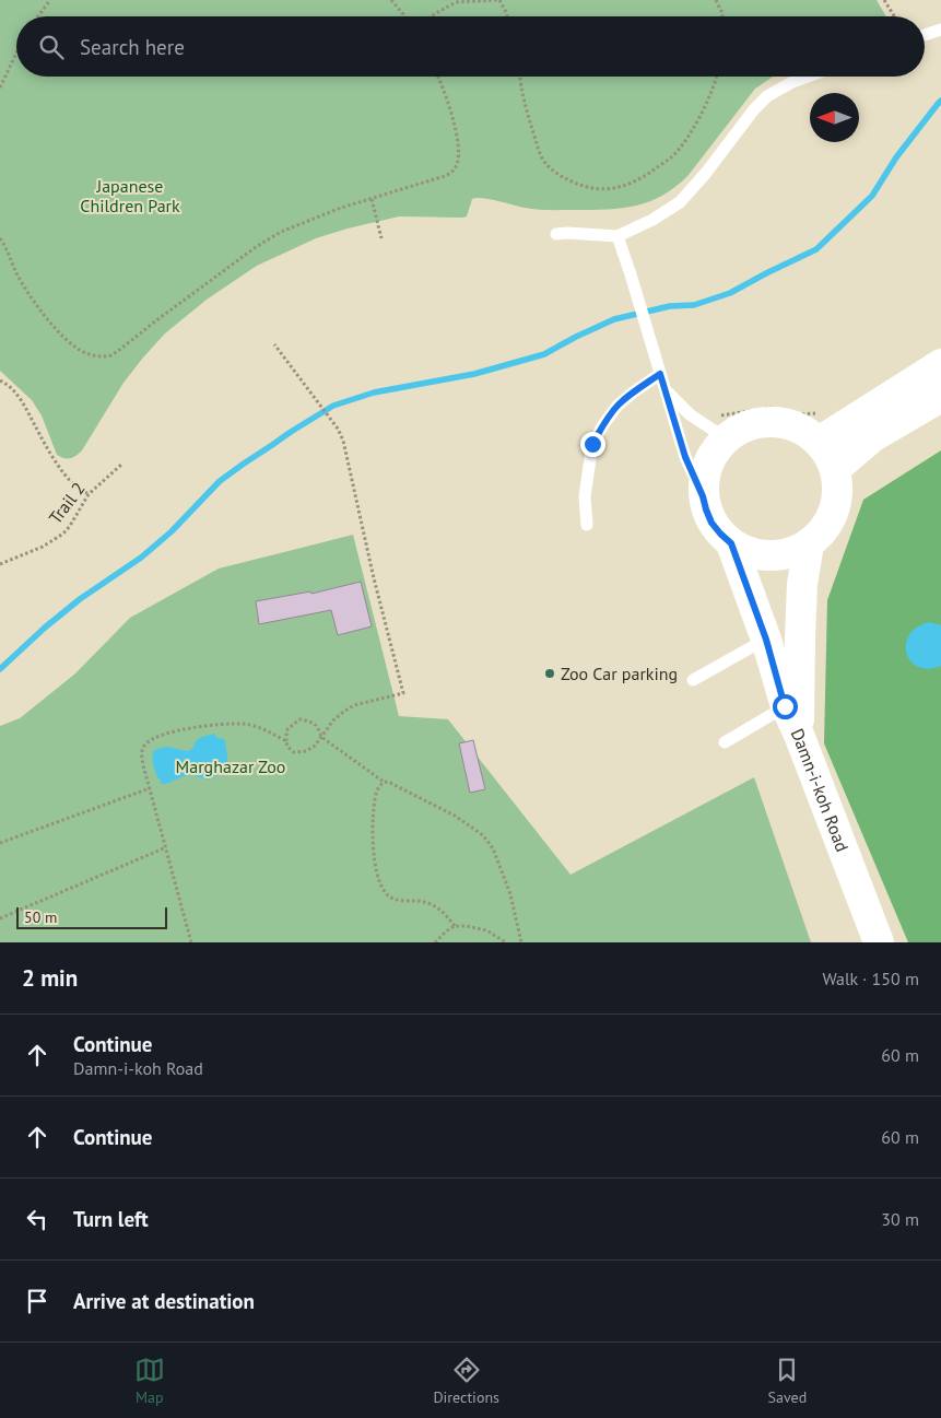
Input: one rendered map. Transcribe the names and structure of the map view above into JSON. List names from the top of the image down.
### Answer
{
  "streets": {
    "main road": ["Damn-i-koh Road"],
    "path": ["Trail 2"]
  },
  "parks": ["Japanese Children Park", "Marghazar Zoo"],
  "places": ["Zoo Car parking"],
  "scale_bar": "50 m",
  "north": "left",
  "page": {
    "search": "Search here",
    "scale": "50 m",
    "heading": ["2 min", "Walk · 150 m"],
    "list": [
      ["Continue", "Damn-i-koh Road", "60 m"],
      ["Continue", "60 m"],
      ["Turn left", "30 m"],
      "Arrive at destination"
    ],
    "nav": ["Map", "Directions", "Saved"]
  }
}
